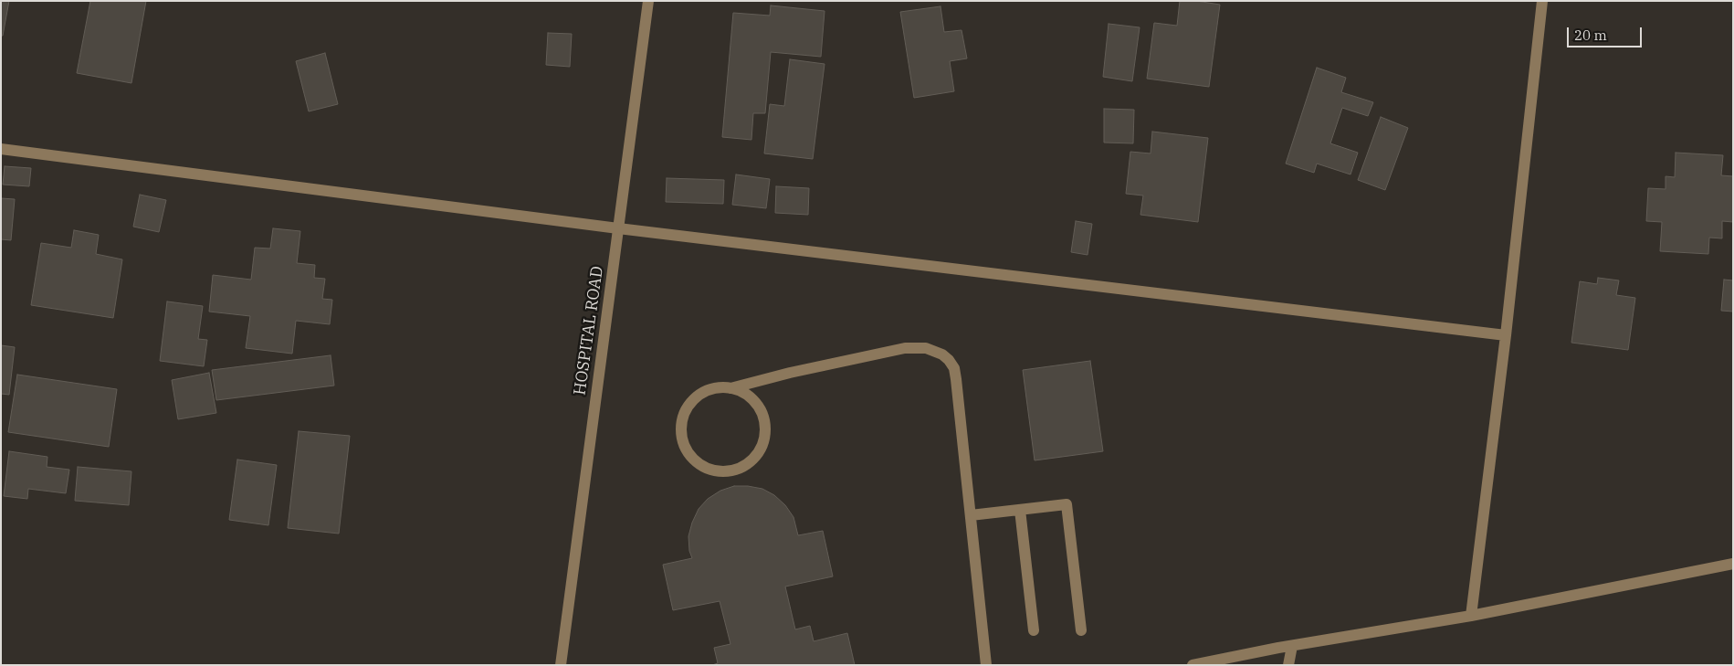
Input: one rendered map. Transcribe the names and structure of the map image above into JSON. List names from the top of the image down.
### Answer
{
  "streets": {
    "street": ["HOSPITAL ROAD"]
  },
  "scale_bar": "20 m"
}
